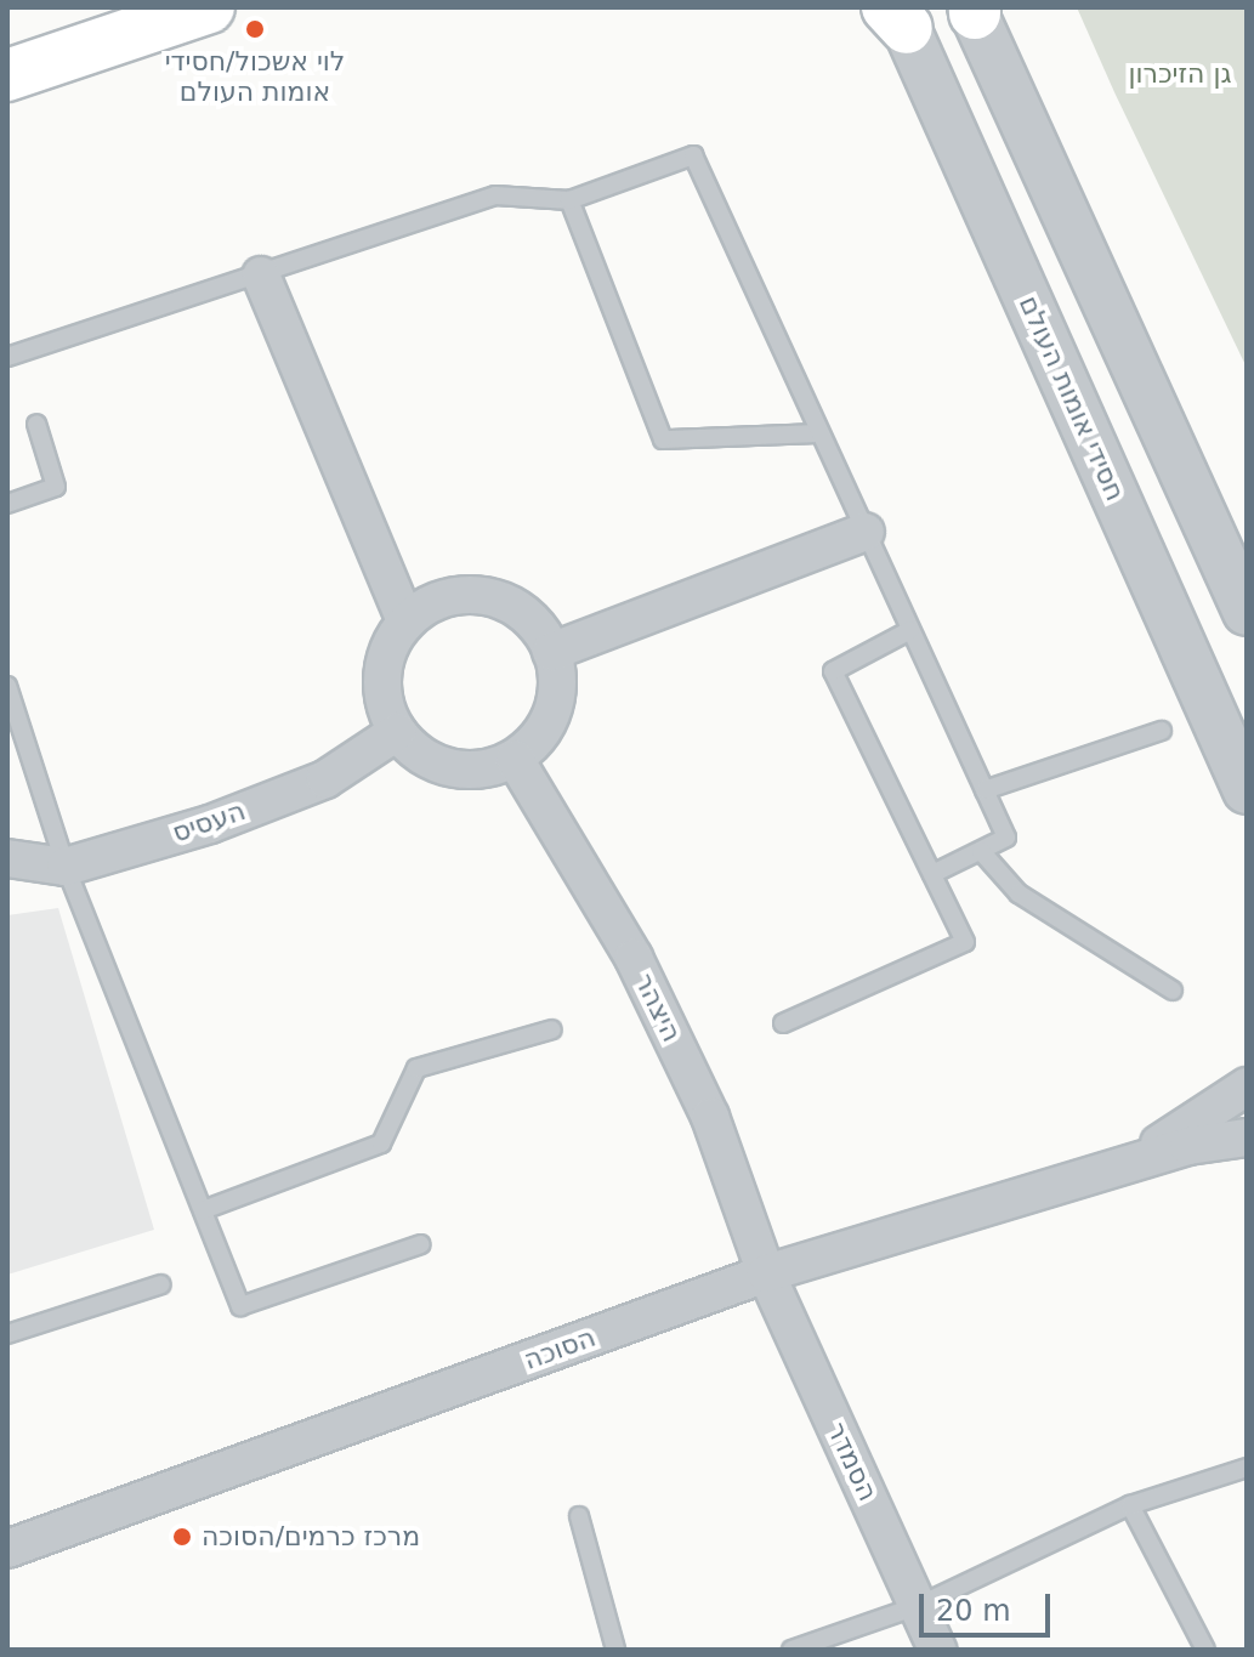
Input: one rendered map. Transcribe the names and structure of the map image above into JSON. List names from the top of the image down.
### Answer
{
  "streets": {
    "street": [
      "חסידי אומות העולם",
      "העסיס",
      "היצהר",
      "הסוכה",
      "הסמדר"
    ]
  },
  "crossings": [
    ["העסיס", "היצהר"],
    ["היצהר", "הסוכה"],
    ["היצהר", "הסמדר"],
    ["הסוכה", "הסמדר"]
  ],
  "parks": ["גן הזיכרון"],
  "places": ["לוי אשכול/חסידי אומות העולם", "מרכז כרמים/הסוכה"],
  "scale_bar": "20 m"
}
